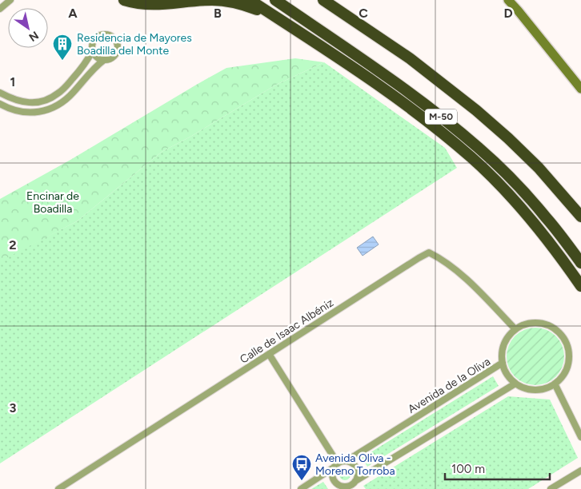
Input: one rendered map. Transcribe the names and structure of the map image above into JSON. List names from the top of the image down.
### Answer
{
  "streets": {
    "highway": ["M-50"],
    "street": ["Calle de Isaac Albéniz", "Avenida de la Oliva"]
  },
  "crossings": [
    ["Calle de Isaac Albéniz", "Avenida de la Oliva"]
  ],
  "parks": ["Encinar de Boadilla"],
  "places": {
    "building": ["Residencia de Mayores Boadilla del Monte"],
    "bus stop": ["Avenida Oliva - Moreno Torroba"]
  },
  "scale_bar": "100 m",
  "north": "bottom right",
  "grid": {
    "columns": [
      "A",
      "B",
      "C",
      "D"
    ],
    "rows": ["1", "2", "3"]
  }
}
